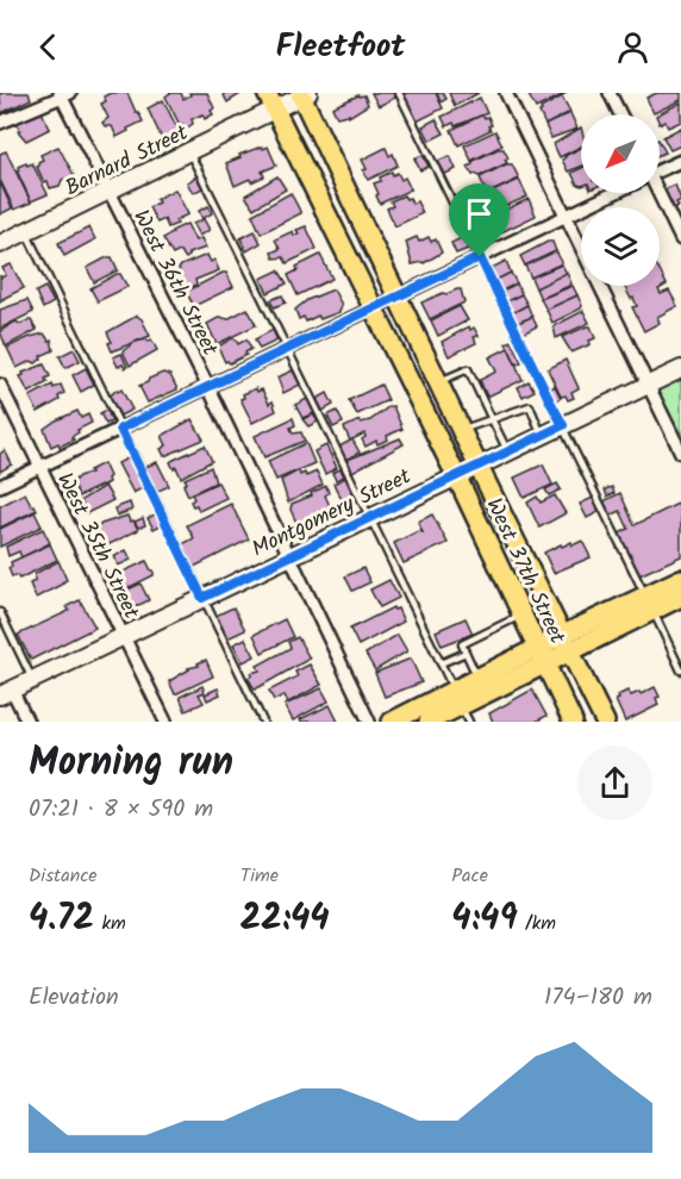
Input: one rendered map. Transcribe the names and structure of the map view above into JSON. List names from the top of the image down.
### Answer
{
  "streets": {
    "main road": ["Barnard Street", "Montgomery Street", "West 37th Street"],
    "street": ["West 36th Street", "West 35th Street"]
  },
  "crossings": [
    ["Barnard Street", "West 36th Street"],
    ["Barnard Street", "West 37th Street"],
    ["West 36th Street", "Montgomery Street"],
    ["Montgomery Street", "West 35th Street"],
    ["Montgomery Street", "West 37th Street"]
  ],
  "north": "bottom left",
  "page": {
    "header": "Fleetfoot",
    "heading": ["Morning run", "07:21 · 8 × 590 m"],
    "stats": [
      ["Distance", "4.72 km"],
      ["Time", "22:44"],
      ["Pace", "4:49 /km"]
    ],
    "chart": ["Elevation", "174–180 m"]
  }
}
